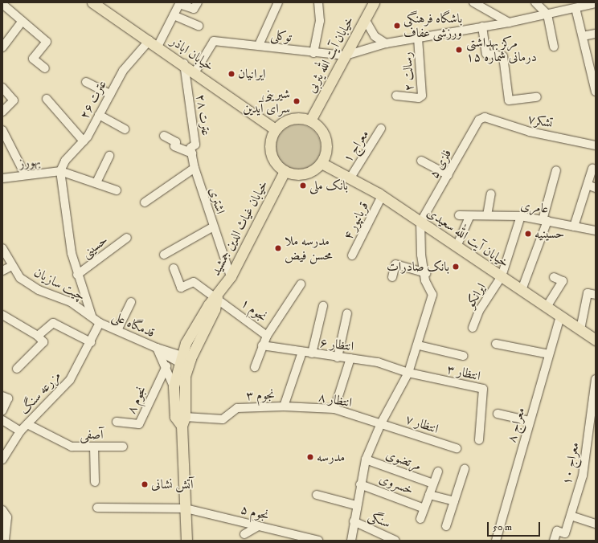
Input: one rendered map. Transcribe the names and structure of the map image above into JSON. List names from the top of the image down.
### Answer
{
  "streets": {
    "main road": [
      "خیابان اباذر",
      "خیابان آیت الله یثربی",
      "خیابان غیاث الدین جمشید",
      "خیابان آیت الله سعیدی"
    ],
    "street": [
      "توکلی",
      "رسالت ۲",
      "عترت ۲۶",
      "عترت ۲۸",
      "تشکر۷",
      "معراج ۱",
      "بهورز",
      "فلزی ۵",
      "اشتری",
      "عامری",
      "قربانپور ۴",
      "حسینی",
      "چیت سازیان",
      "ایرانکو",
      "نجوم ۱",
      "قدمگاه علی",
      "انتظار ۶",
      "انتظار ۳",
      "مزرعه سنگ",
      "نجوم ۳",
      "نجوم ۸",
      "انتظار ۸",
      "انتظار ۷",
      "معراج ۸",
      "آصفی",
      "مرتضوی",
      "معراج ۱۰",
      "خسروی",
      "نجوم ۵",
      "سنگی"
    ]
  },
  "crossings": [
    ["توکلی", "خیابان اباذر"],
    ["توکلی", "خیابان آیت الله یثربی"],
    ["خیابان اباذر", "خیابان آیت الله یثربی"],
    ["خیابان اباذر", "عترت ۲۶"],
    ["خیابان اباذر", "عترت ۲۸"],
    ["خیابان اباذر", "خیابان غیاث الدین جمشید"],
    ["خیابان اباذر", "خیابان آیت الله سعیدی"],
    ["خیابان آیت الله یثربی", "خیابان غیاث الدین جمشید"],
    ["خیابان آیت الله یثربی", "خیابان آیت الله سعیدی"],
    ["عترت ۲۶", "بهورز"],
    ["عترت ۲۸", "اشتری"],
    ["تشکر۷", "فلزی ۵"],
    ["معراج ۱", "خیابان آیت الله سعیدی"],
    ["فلزی ۵", "خیابان آیت الله سعیدی"],
    ["اشتری", "خیابان غیاث الدین جمشید"],
    ["عامری", "ایرانکو"],
    ["قربانپور ۴", "خیابان آیت الله سعیدی"],
    ["خیابان غیاث الدین جمشید", "خیابان آیت الله سعیدی"],
    ["خیابان غیاث الدین جمشید", "نجوم ۱"],
    ["خیابان غیاث الدین جمشید", "قدمگاه علی"],
    ["خیابان غیاث الدین جمشید", "نجوم ۳"],
    ["خیابان غیاث الدین جمشید", "نجوم ۵"],
    ["خیابان آیت الله سعیدی", "ایرانکو"],
    ["خیابان آیت الله سعیدی", "معراج ۸"],
    ["چیت سازیان", "قدمگاه علی"],
    ["چیت سازیان", "مزرعه سنگ"],
    ["نجوم ۱", "انتظار ۶"],
    ["قدمگاه علی", "مزرعه سنگ"],
    ["انتظار ۶", "انتظار ۳"],
    ["مزرعه سنگ", "آصفی"],
    ["نجوم ۳", "انتظار ۸"],
    ["انتظار ۸", "انتظار ۷"]
  ],
  "places": [
    "باشگاه فرهنگی ورزشی عفاف",
    "مرکز بهداشتی درمانی شماره ۱۵",
    "ایرانیان",
    "شیرینی سرای آیدین",
    "بانک ملی",
    "حسینیه",
    "مدرسه ملا محسن فیض",
    "بانک صادرات",
    "مدرسه",
    "آتش نشانی"
  ],
  "scale_bar": "50 m"
}
